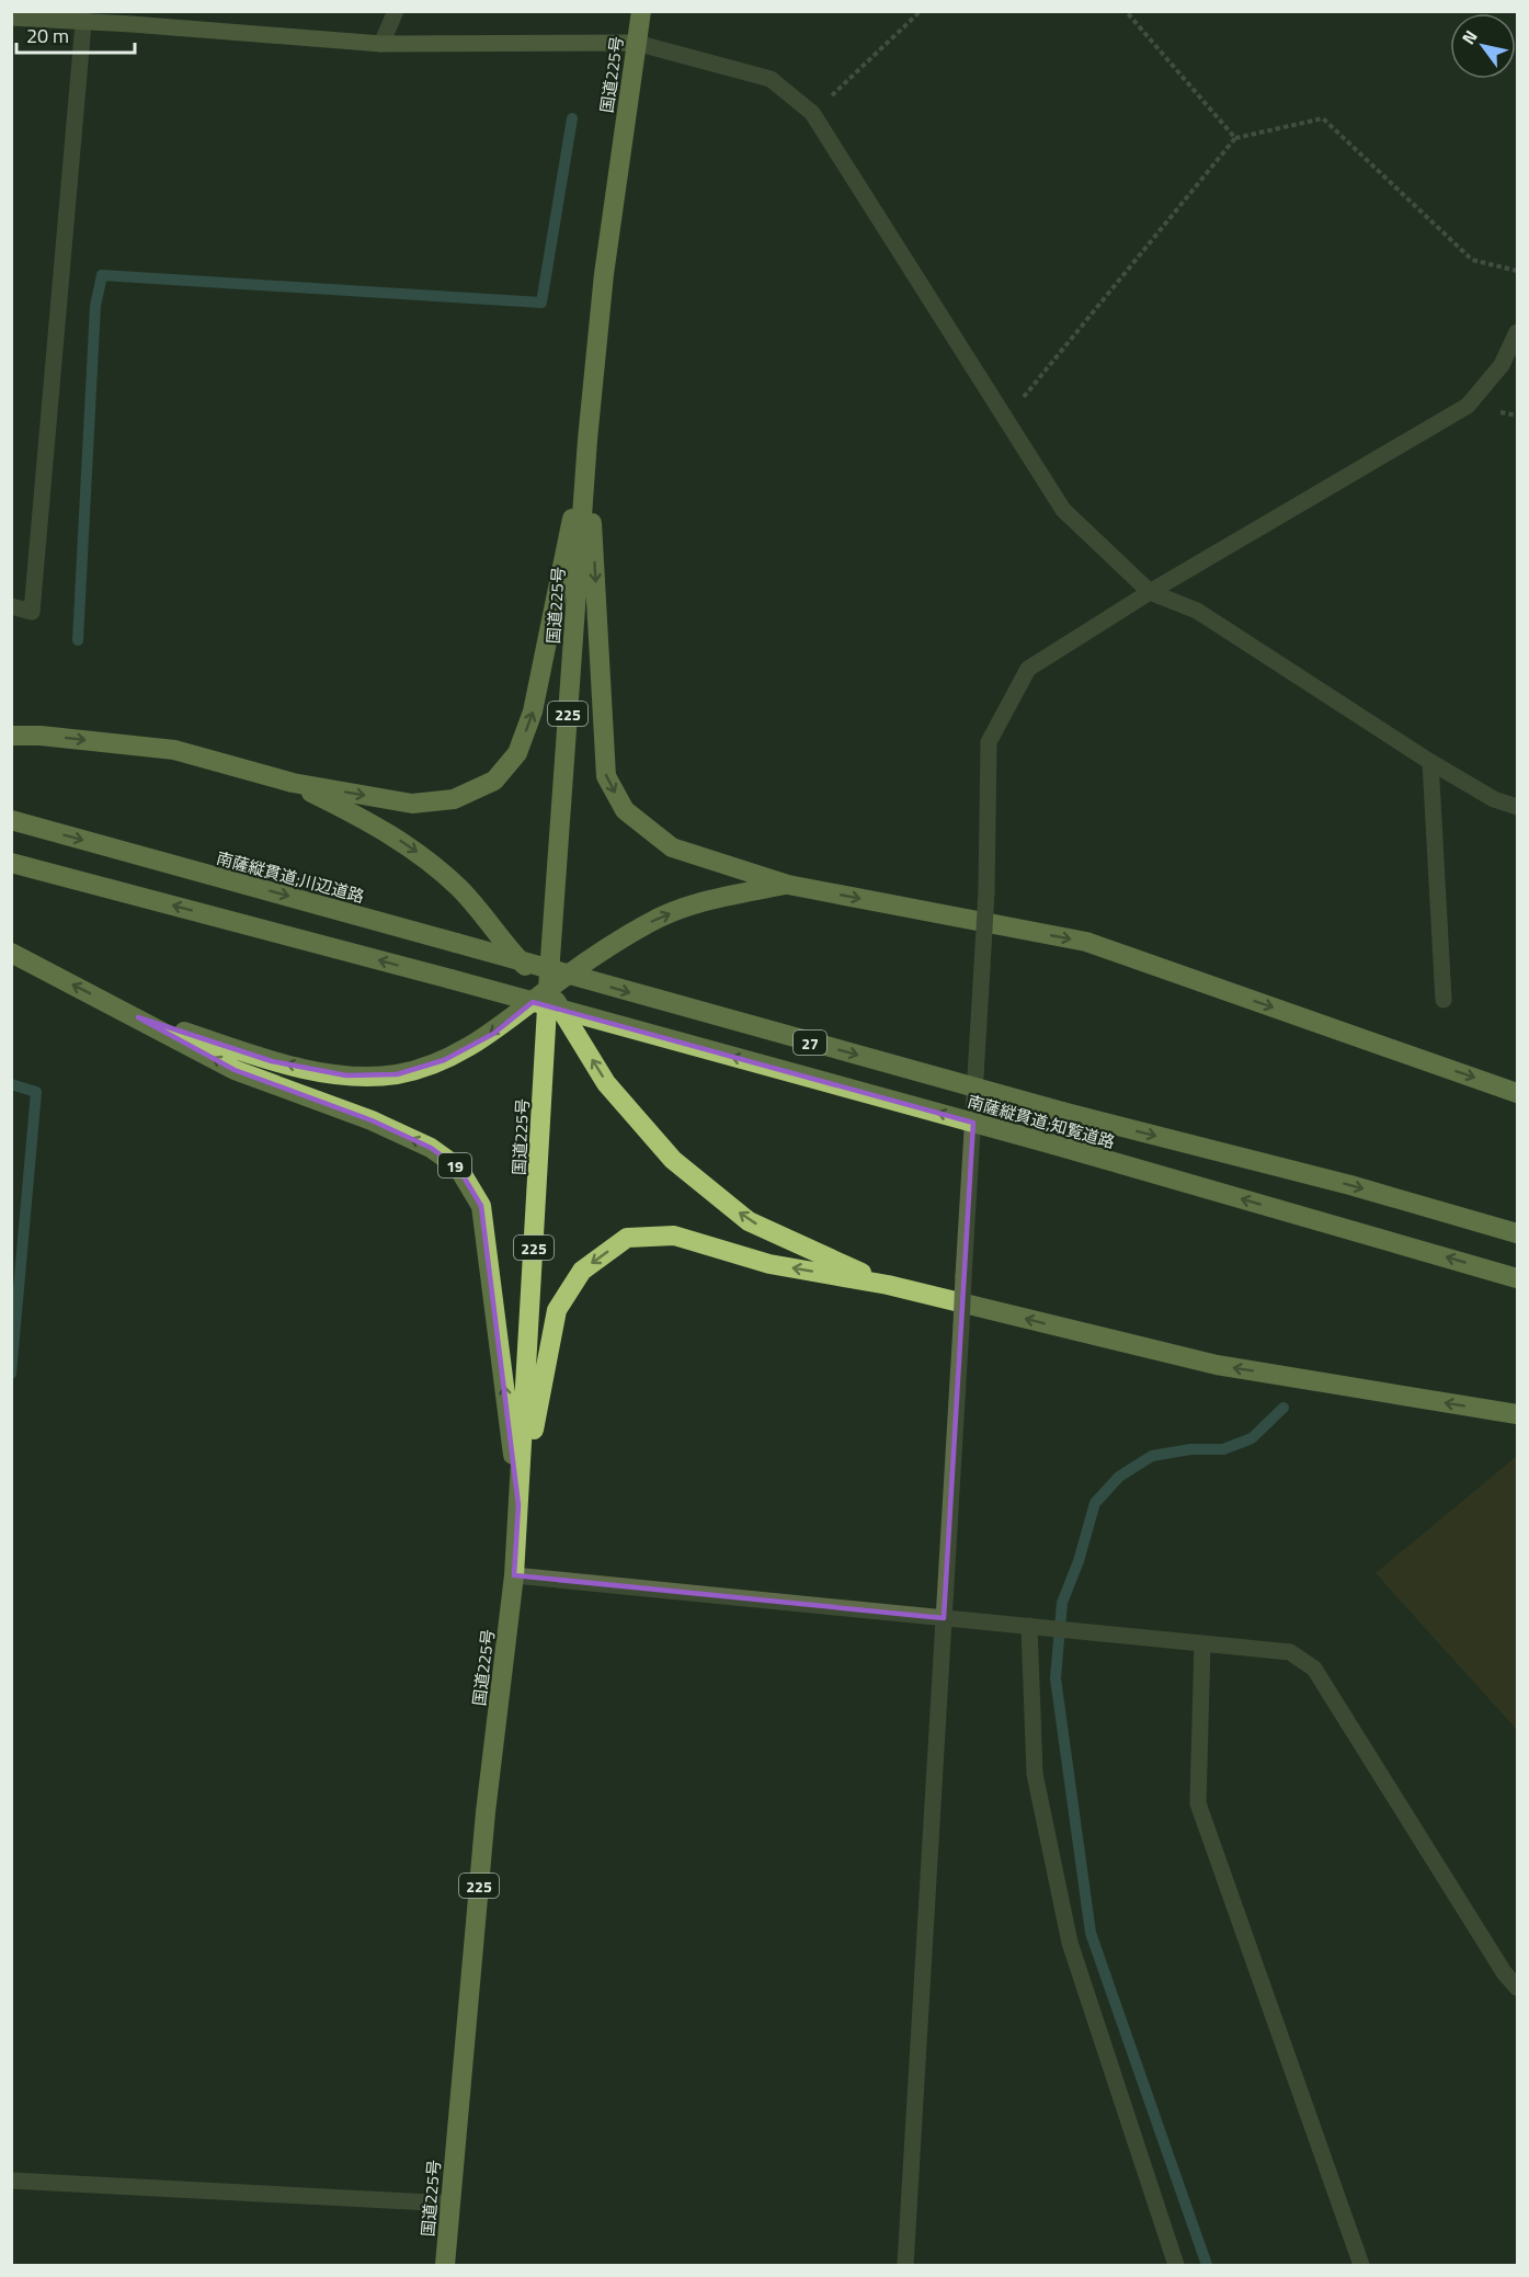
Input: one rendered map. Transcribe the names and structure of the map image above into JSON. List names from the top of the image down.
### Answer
{
  "streets": {
    "highway": [
      "国道225号",
      "225",
      "南薩縦貫道;川辺道路",
      "27",
      "南薩縦貫道;知覧道路",
      "19"
    ]
  },
  "crossings": [
    ["国道225号", "南薩縦貫道;川辺道路"],
    ["国道225号", "南薩縦貫道;知覧道路"],
    ["国道225号", "19"],
    ["南薩縦貫道;川辺道路", "南薩縦貫道;知覧道路"],
    ["南薩縦貫道;川辺道路", "19"],
    ["南薩縦貫道;知覧道路", "19"]
  ],
  "scale_bar": "20 m",
  "north": "top left"
}
